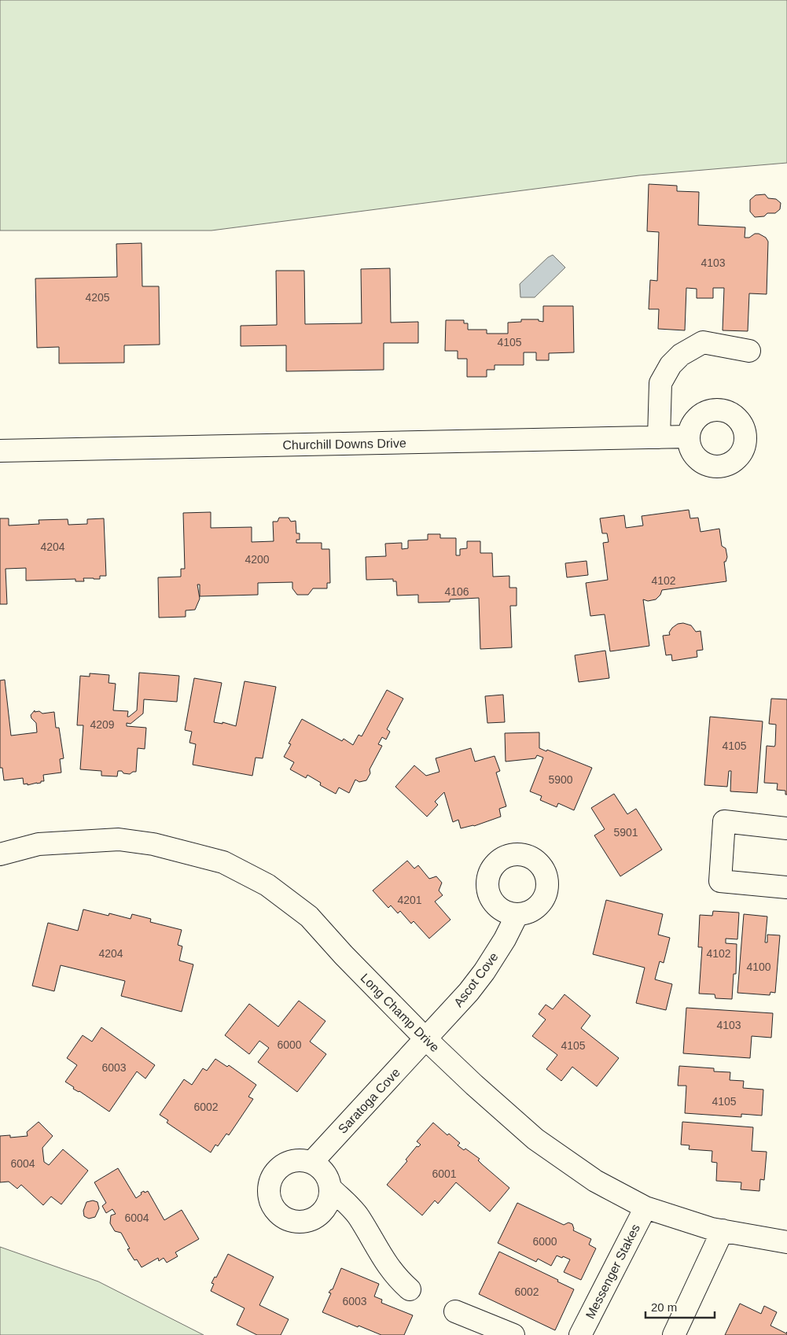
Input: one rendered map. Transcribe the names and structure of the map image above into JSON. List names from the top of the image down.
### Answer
{
  "streets": {
    "street": [
      "Churchill Downs Drive",
      "Ascot Cove",
      "Long Champ Drive",
      "Saratoga Cove",
      "Messenger Stakes"
    ]
  },
  "crossings": [
    ["Ascot Cove", "Long Champ Drive"],
    ["Ascot Cove", "Saratoga Cove"],
    ["Long Champ Drive", "Saratoga Cove"],
    ["Long Champ Drive", "Messenger Stakes"]
  ],
  "house_numbers": [
    "4103",
    "4205",
    "4105",
    "4204",
    "4200",
    "4102",
    "4106",
    "4209",
    "4105",
    "5900",
    "5901",
    "4201",
    "4204",
    "4102",
    "4100",
    "4103",
    "6000",
    "4105",
    "6003",
    "4105",
    "6002",
    "6004",
    "6001",
    "6004",
    "6000",
    "6002",
    "6003"
  ],
  "scale_bar": "20 m"
}
